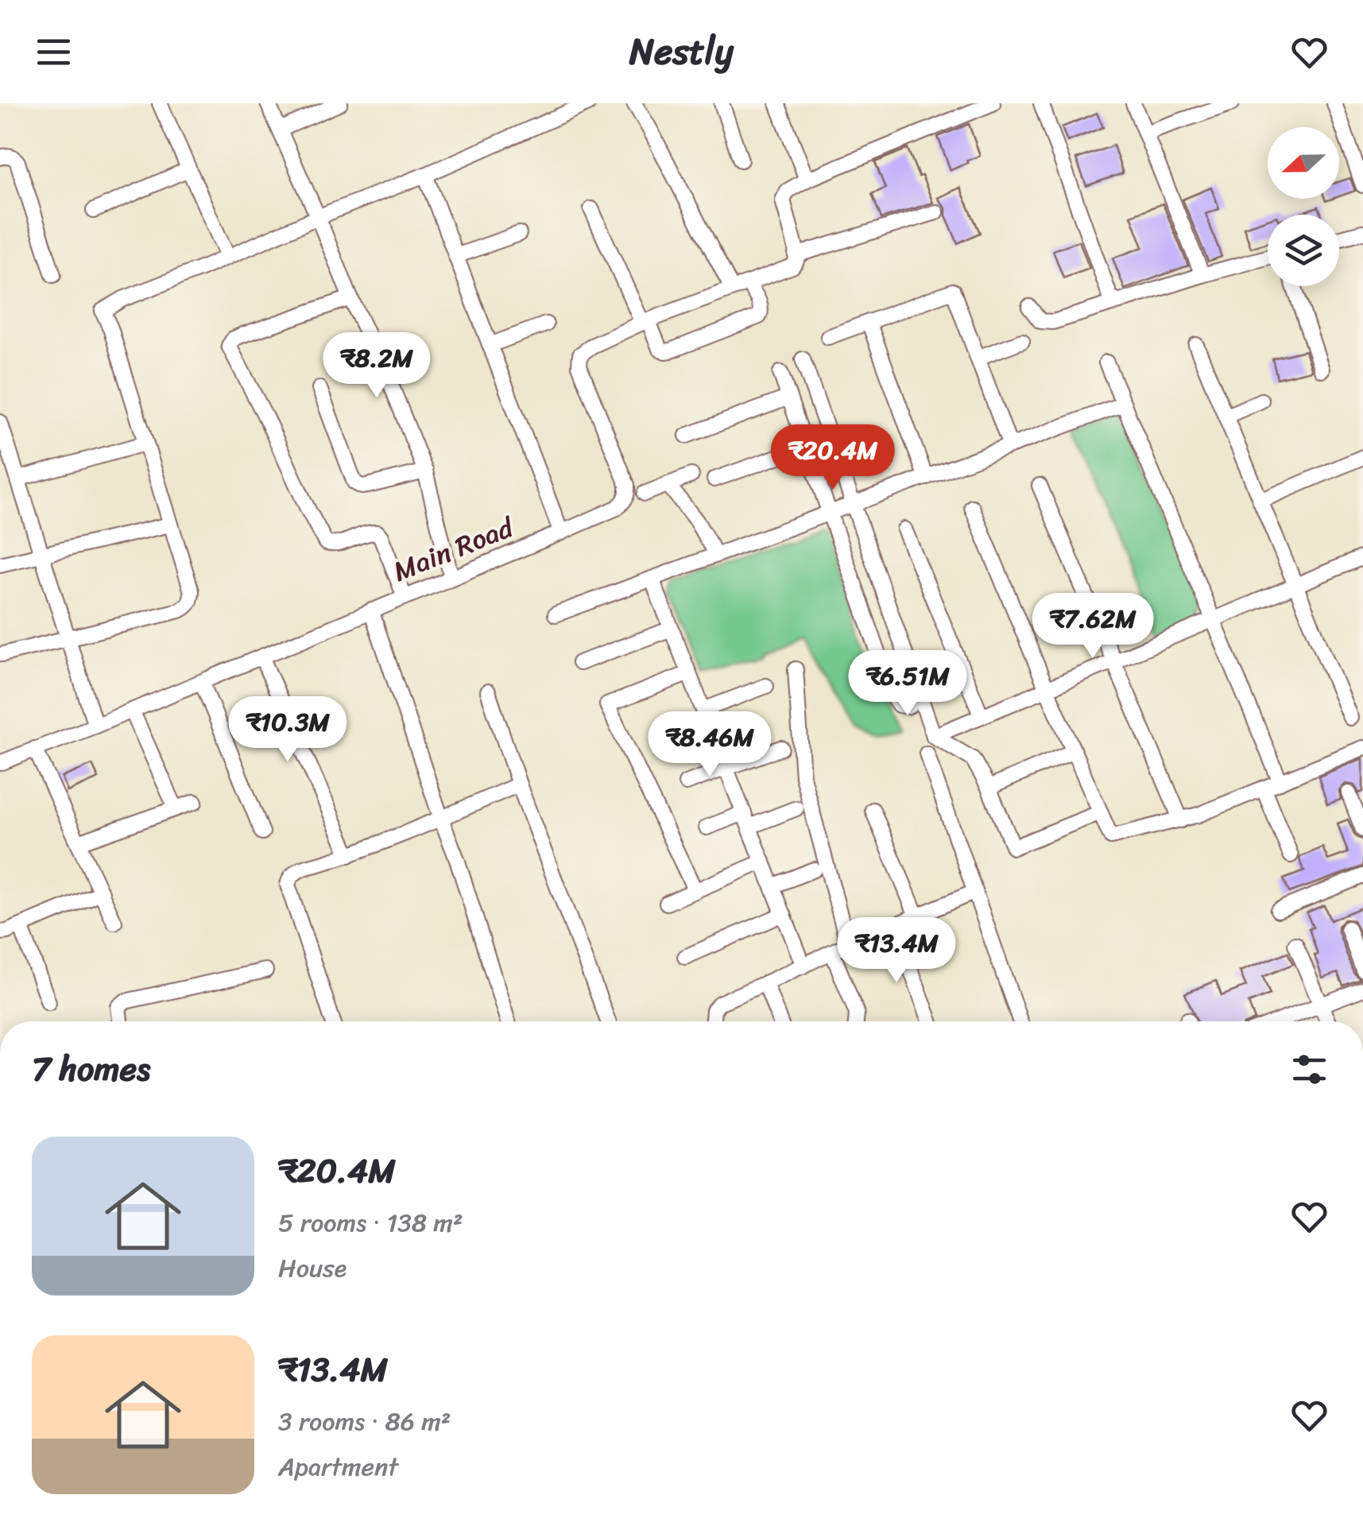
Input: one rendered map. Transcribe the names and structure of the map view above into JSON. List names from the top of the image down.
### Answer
{
  "streets": {
    "street": ["Main Road"]
  },
  "north": "left",
  "page": {
    "header": "Nestly",
    "price": [
      "₹8.2M",
      "₹20.4M",
      "₹7.62M",
      "₹6.51M",
      "₹10.3M",
      "₹8.46M",
      "₹13.4M"
    ],
    "heading": "7 homes",
    "list": [
      {
        "name": "₹20.4M",
        "note": "5 rooms · 138 m² · House"
      },
      {
        "name": "₹13.4M",
        "note": "3 rooms · 86 m² · Apartment"
      }
    ]
  }
}
